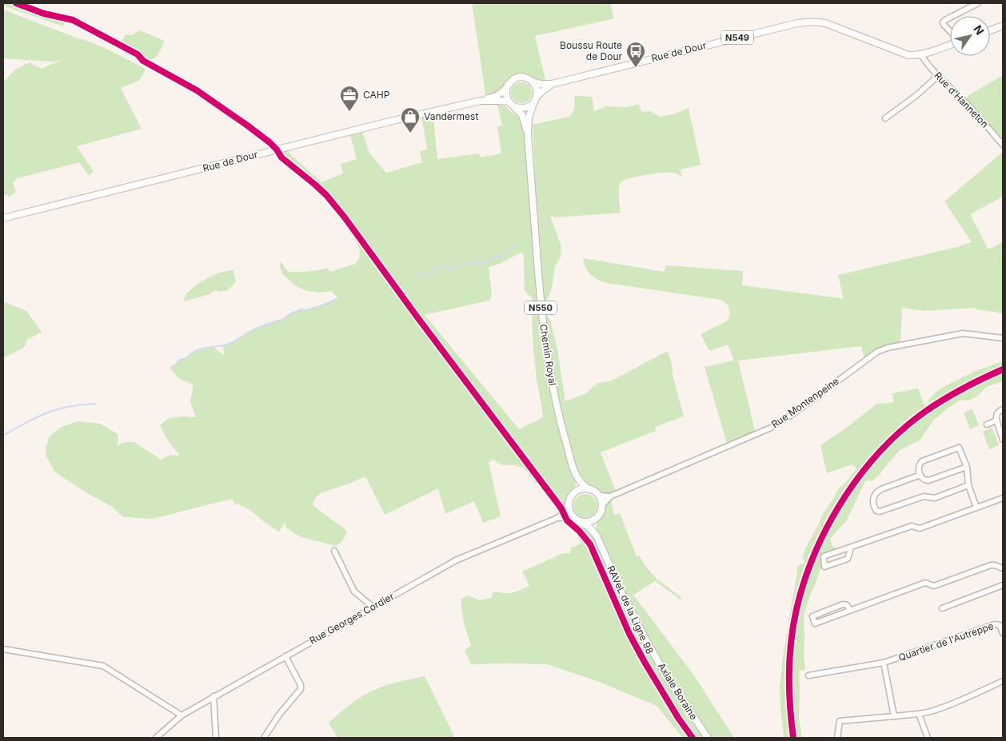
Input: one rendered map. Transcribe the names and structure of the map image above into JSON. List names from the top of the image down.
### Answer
{
  "streets": {
    "main road": [
      "N549",
      "Rue de Dour",
      "N550",
      "Chemin Royal",
      "Axiale Boraine"
    ],
    "street": [
      "Rue d'Hanneton",
      "Rue Montenpeine",
      "Rue Georges Cordier",
      "Quartier de l'Autreppe"
    ],
    "cycle path": ["RAVeL de la Ligne 98"]
  },
  "crossings": [
    ["N549", "Rue de Dour"],
    ["N549", "Rue d'Hanneton"],
    ["Rue de Dour", "Rue d'Hanneton"],
    ["Rue de Dour", "Chemin Royal"],
    ["Chemin Royal", "Rue Montenpeine"],
    ["Chemin Royal", "Rue Georges Cordier"],
    ["Chemin Royal", "Axiale Boraine"],
    ["Rue Montenpeine", "Rue Georges Cordier"],
    ["Rue Montenpeine", "Axiale Boraine"],
    ["Rue Georges Cordier", "Axiale Boraine"]
  ],
  "places": {
    "bus stop": ["Boussu Route de Dour"],
    "office": ["CAHP"],
    "shop": ["Vandermest"]
  },
  "north": "top right"
}
